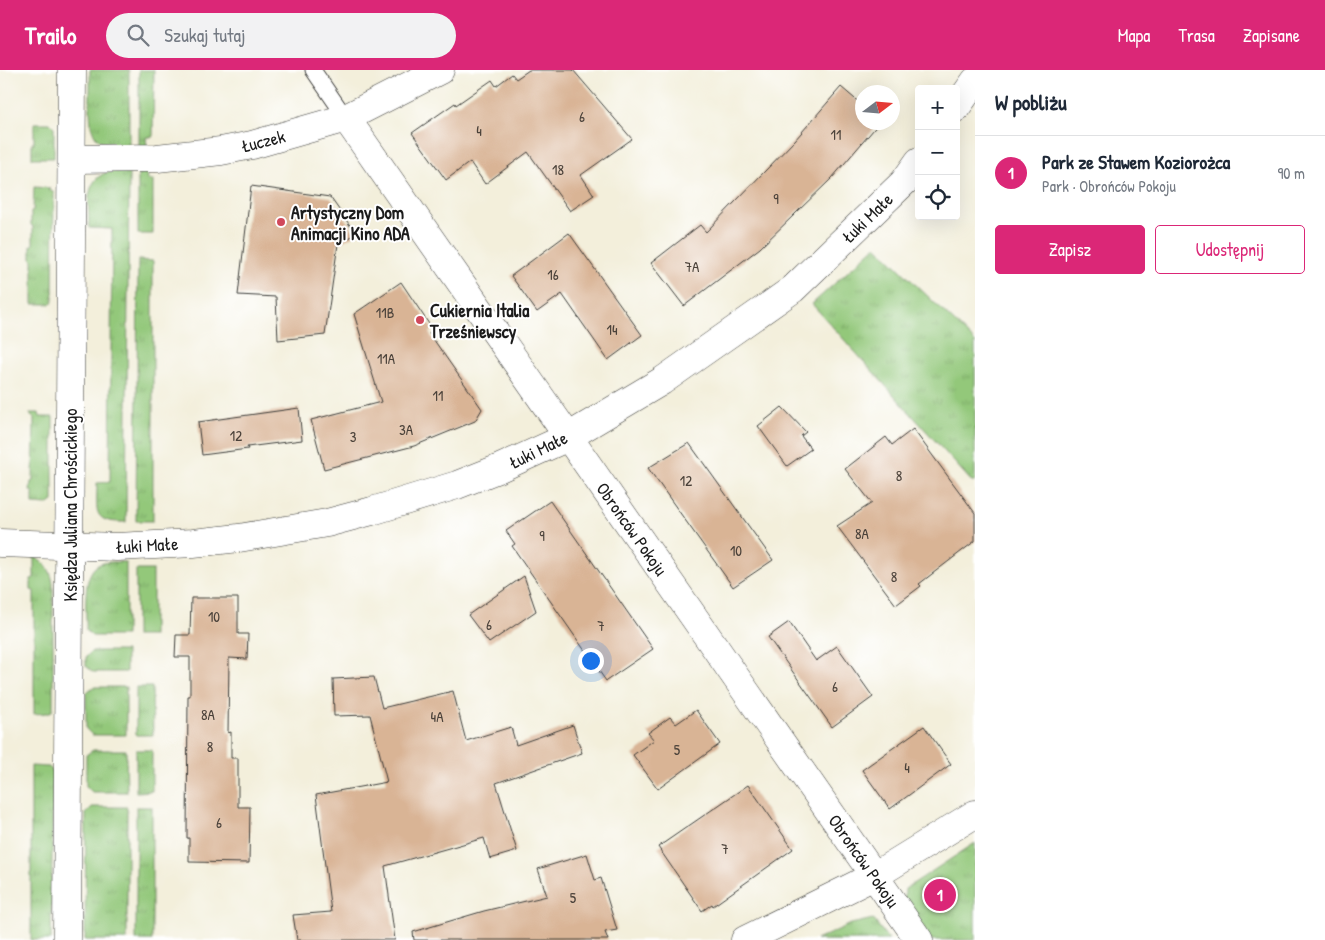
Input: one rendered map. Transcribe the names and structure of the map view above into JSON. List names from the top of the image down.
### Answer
{
  "streets": {
    "street": [
      "Łuczek",
      "Łuki Małe",
      "Księdza Juliana Chrościckiego",
      "Obrońców Pokoju"
    ]
  },
  "crossings": [
    ["Łuczek", "Księdza Juliana Chrościckiego"],
    ["Łuczek", "Obrońców Pokoju"],
    ["Łuki Małe", "Księdza Juliana Chrościckiego"],
    ["Łuki Małe", "Obrońców Pokoju"]
  ],
  "places": ["Artystyczny Dom Animacji Kino ADA", "Cukiernia Italia Trześniewscy"],
  "house_numbers": [
    "6",
    "4",
    "11",
    "18",
    "9",
    "7A",
    "16",
    "11B",
    "14",
    "11A",
    "11",
    "3A",
    "12",
    "3",
    "8",
    "12",
    "8A",
    "9",
    "10",
    "8",
    "10",
    "6",
    "7",
    "6",
    "8A",
    "4A",
    "8",
    "5",
    "4",
    "6",
    "7",
    "5"
  ],
  "north": "right",
  "page": {
    "header": "Trailo",
    "search": "Szukaj tutaj",
    "nav": ["Mapa", "Trasa", "Zapisane"],
    "heading": "W pobliżu",
    "map_buttons": ["+", "−"],
    "list": [
      {
        "mark": "1",
        "name": "Park ze Stawem Koziorożca",
        "note": "Park · Obrońców Pokoju",
        "value": "90 m"
      }
    ],
    "buttons": ["Zapisz", "Udostępnij"],
    "pins": "1"
  }
}
